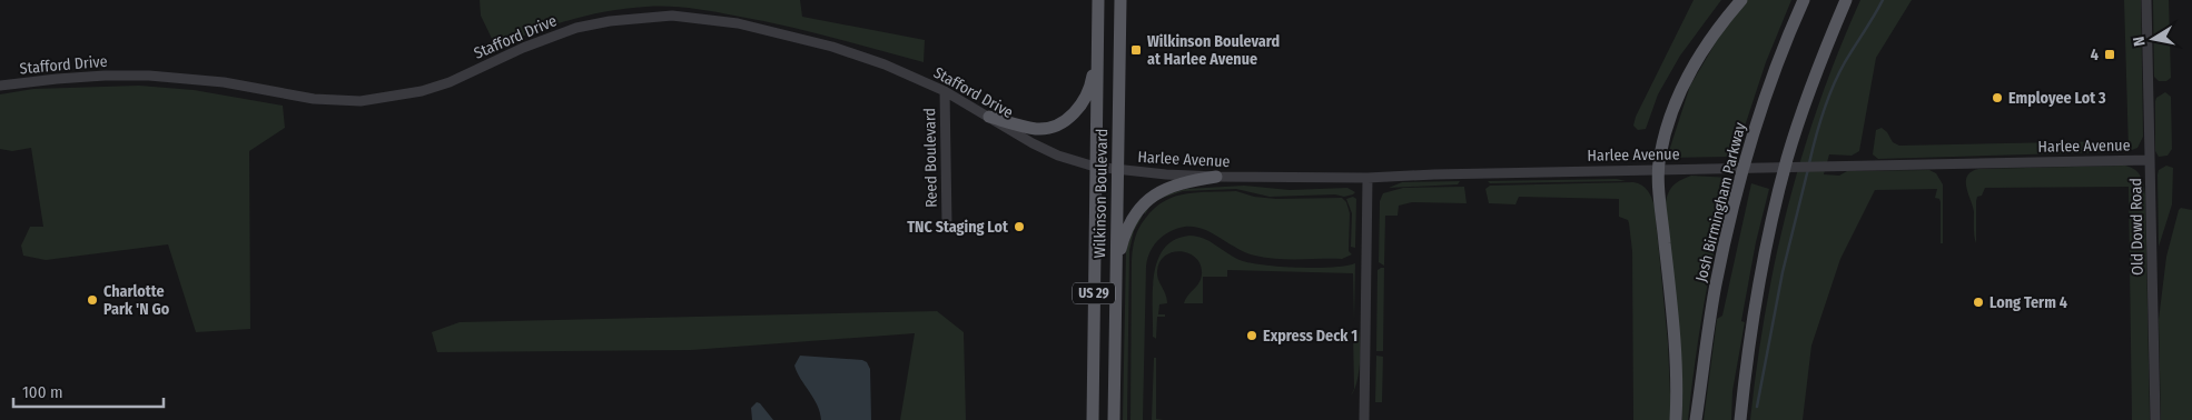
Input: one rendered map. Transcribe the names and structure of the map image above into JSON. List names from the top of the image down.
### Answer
{
  "streets": {
    "main road": ["Wilkinson Boulevard", "Josh Birmingham Parkway", "US 29"],
    "street": [
      "Stafford Drive",
      "Harlee Avenue",
      "Reed Boulevard",
      "Old Dowd Road"
    ]
  },
  "crossings": [
    ["Stafford Drive", "Harlee Avenue"],
    ["Stafford Drive", "Reed Boulevard"],
    ["Stafford Drive", "Wilkinson Boulevard"],
    ["Harlee Avenue", "Wilkinson Boulevard"],
    ["Harlee Avenue", "Old Dowd Road"]
  ],
  "places": {
    "transit": ["Wilkinson Boulevard at Harlee Avenue", "4"],
    "other": [
      "Employee Lot 3",
      "TNC Staging Lot",
      "Charlotte Park 'N Go",
      "Long Term 4",
      "Express Deck 1"
    ]
  },
  "scale_bar": "100 m",
  "north": "left"
}
